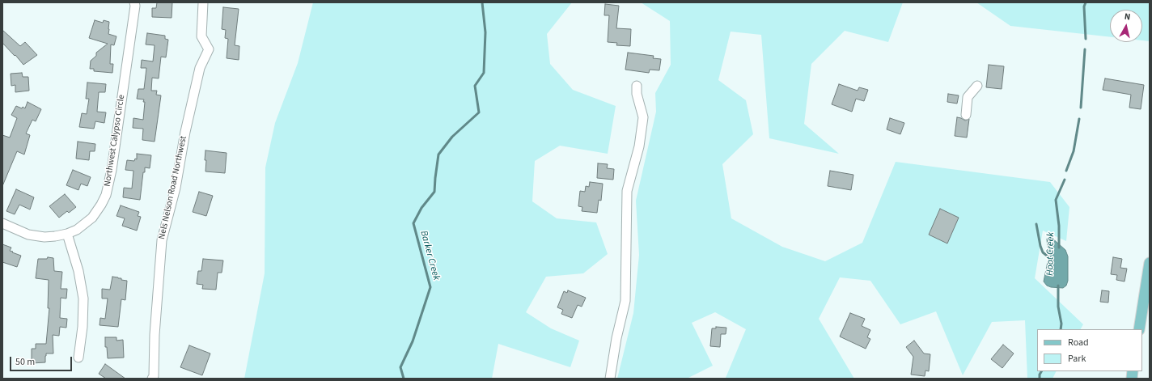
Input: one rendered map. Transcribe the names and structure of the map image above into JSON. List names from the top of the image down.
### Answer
{
  "streets": {
    "street": ["Northwest Calypso Circle", "Nels Nelson Road Northwest"]
  },
  "water": ["Hoot Creek", "Barker Creek"],
  "legend": ["Road", "Park"],
  "scale_bar": "50 m",
  "north": "top"
}
